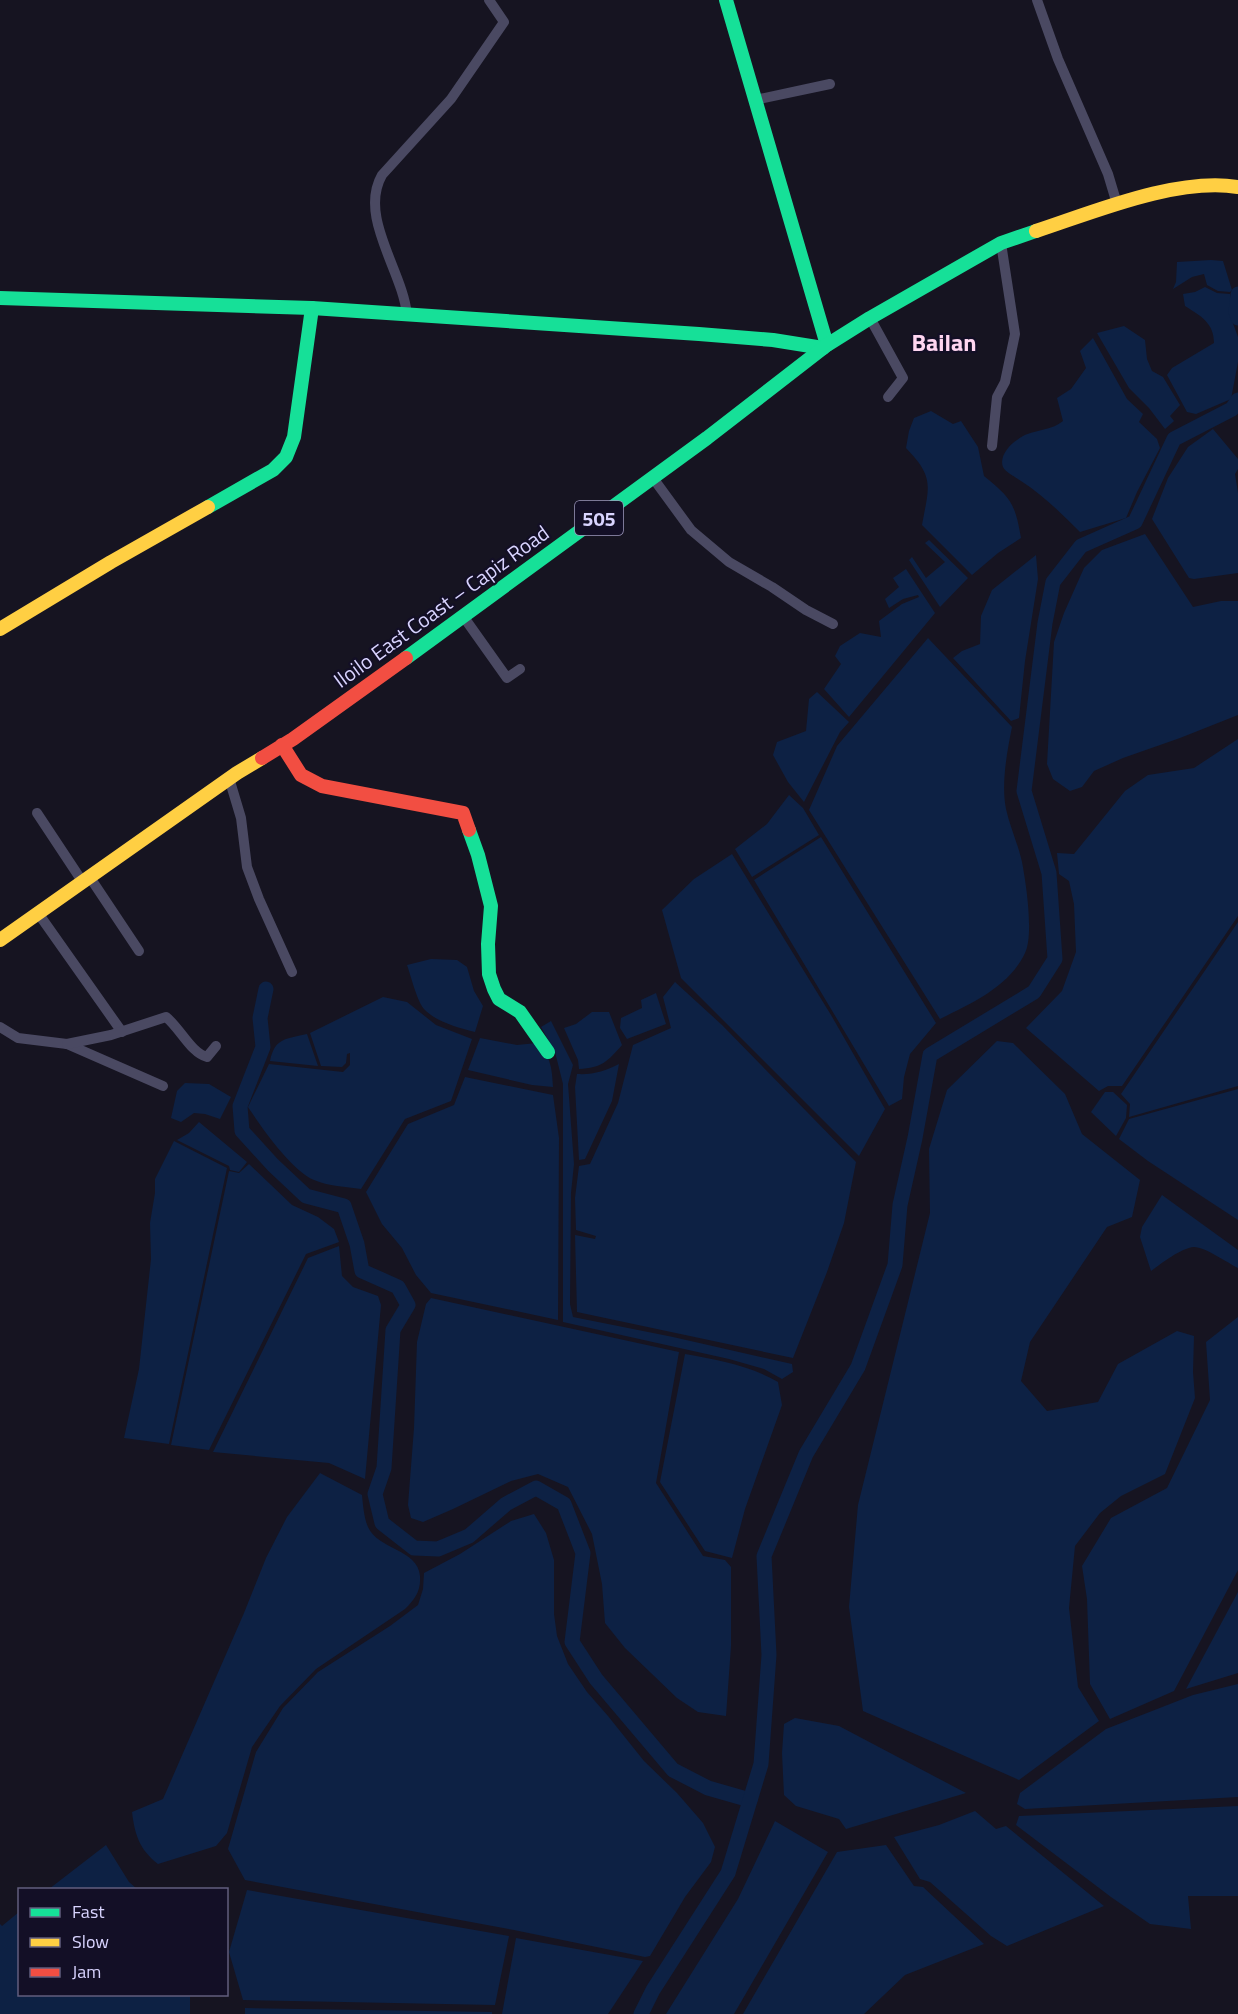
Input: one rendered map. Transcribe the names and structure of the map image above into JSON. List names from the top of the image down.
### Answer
{
  "streets": {
    "main road": ["505", "Iloilo East Coast – Capiz Road"]
  },
  "districts": ["Bailan"],
  "legend": ["Fast", "Slow", "Jam"]
}
